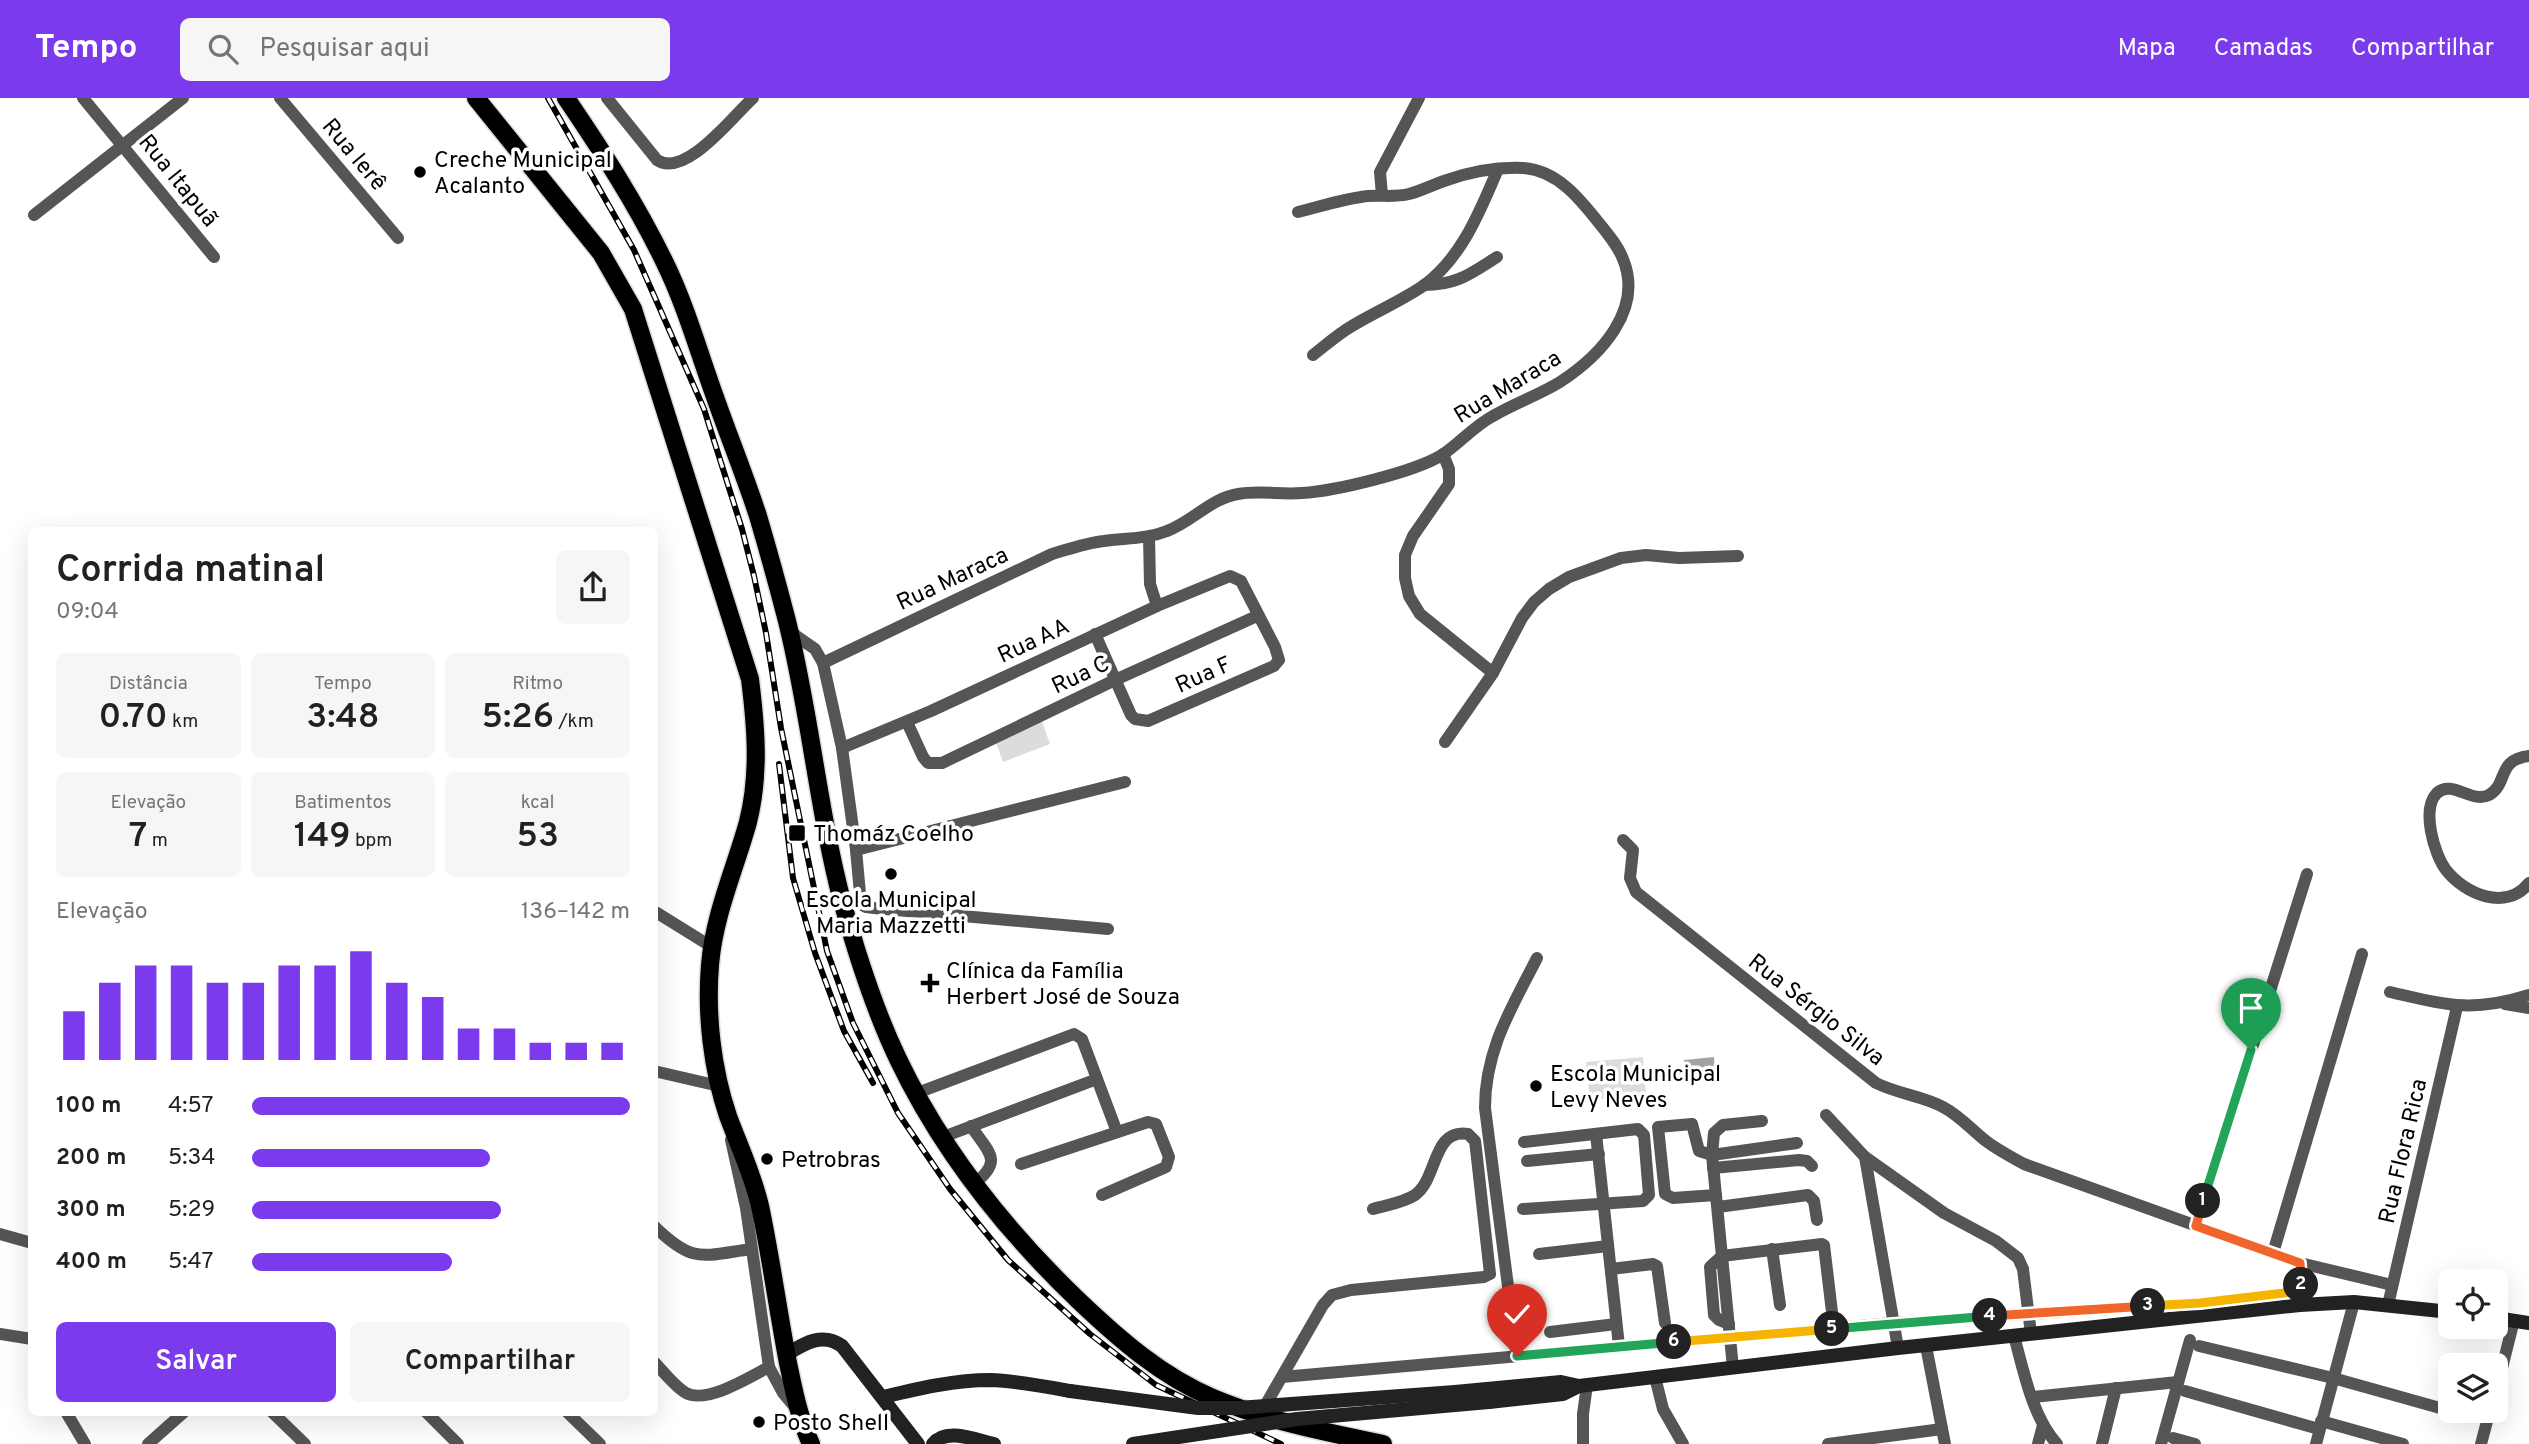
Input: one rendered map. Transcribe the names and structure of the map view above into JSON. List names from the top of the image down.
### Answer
{
  "streets": {
    "street": [
      "Rua Ierê",
      "Rua Itapuã",
      "Rua Maraca",
      "Rua AA",
      "Rua C",
      "Rua F",
      "Rua Sérgio Silva",
      "Rua Flora Rica"
    ]
  },
  "crossings": [
    ["Rua AA", "Rua C"],
    ["Rua AA", "Rua F"],
    ["Rua C", "Rua F"],
    ["Rua Sérgio Silva", "Rua Flora Rica"]
  ],
  "places": {
    "other": [
      "Creche Municipal Acalanto",
      "Escola Municipal Maria Mazzetti",
      "Escola Municipal Levy Neves",
      "Petrobras",
      "Posto Shell"
    ],
    "transit": ["Thomáz Coelho"],
    "health": ["Clínica da Família Herbert José de Souza"]
  },
  "page": {
    "header": "Tempo",
    "search": "Pesquisar aqui",
    "nav": ["Mapa", "Camadas", "Compartilhar"],
    "heading": ["Corrida matinal", "09:04"],
    "stats": [
      ["Distância", "0.70 km"],
      ["Tempo", "3:48"],
      ["Ritmo", "5:26 /km"],
      ["Elevação", "7 m"],
      ["Batimentos", "149 bpm"],
      ["kcal", "53"]
    ],
    "chart": ["Elevação", "136–142 m"],
    "list": [
      {
        "name": "100 m",
        "note": "4:57"
      },
      {
        "name": "200 m",
        "note": "5:34"
      },
      {
        "name": "300 m",
        "note": "5:29"
      },
      {
        "name": "400 m",
        "note": "5:47"
      }
    ],
    "pins": [
      "1",
      "2",
      "3",
      "4",
      "5",
      "6"
    ],
    "buttons": ["Salvar", "Compartilhar"]
  }
}
